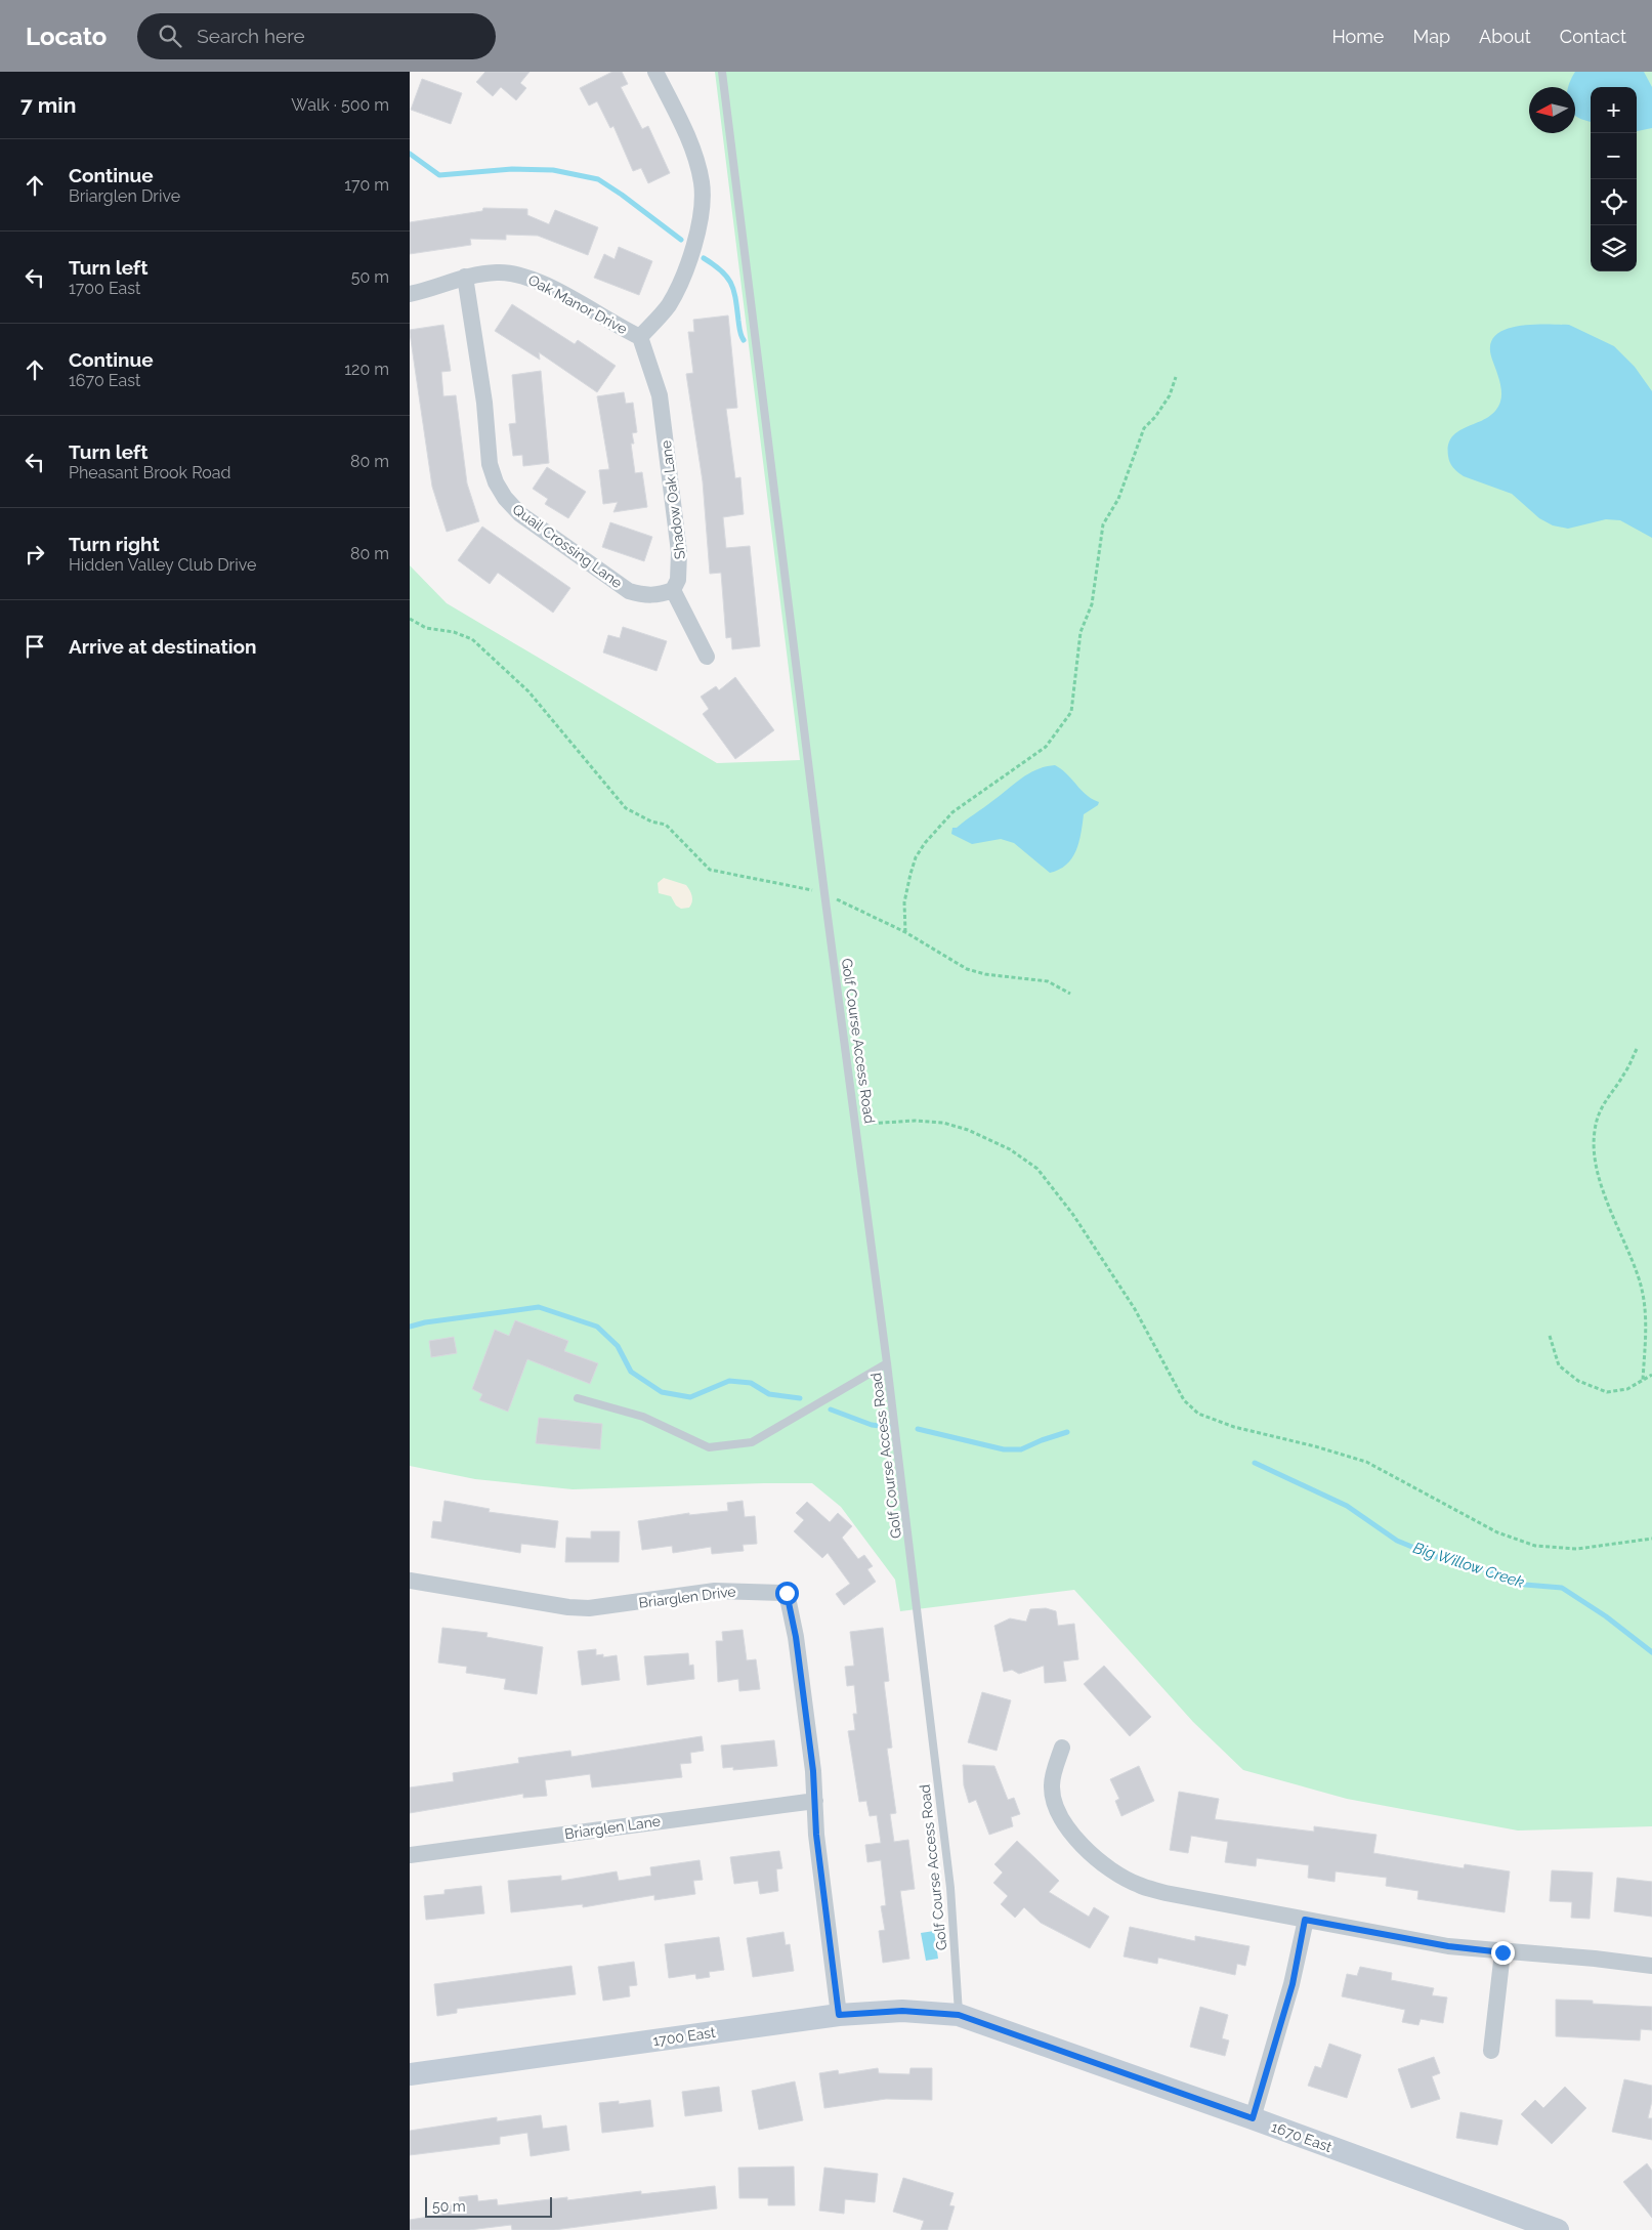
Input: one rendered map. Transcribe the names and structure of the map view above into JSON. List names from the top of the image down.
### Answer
{
  "streets": {
    "main road": ["1700 East", "1670 East"],
    "street": [
      "Oak Manor Drive",
      "Shadow Oak Lane",
      "Quail Crossing Lane",
      "Briarglen Drive",
      "Briarglen Lane"
    ],
    "lane": ["Golf Course Access Road"]
  },
  "crossings": [
    ["Oak Manor Drive", "Shadow Oak Lane"],
    ["Oak Manor Drive", "Quail Crossing Lane"],
    ["Shadow Oak Lane", "Quail Crossing Lane"],
    ["Golf Course Access Road", "1700 East"],
    ["Golf Course Access Road", "1670 East"],
    ["Briarglen Drive", "Briarglen Lane"],
    ["Briarglen Drive", "1700 East"],
    ["1700 East", "1670 East"]
  ],
  "water": ["Big Willow Creek"],
  "scale_bar": "50 m",
  "north": "left",
  "page": {
    "header": "Locato",
    "search": "Search here",
    "nav": [
      "Home",
      "Map",
      "About",
      "Contact"
    ],
    "heading": ["7 min", "Walk · 500 m"],
    "map_buttons": ["+", "−"],
    "list": [
      ["Continue", "Briarglen Drive", "170 m"],
      ["Turn left", "1700 East", "50 m"],
      ["Continue", "1670 East", "120 m"],
      ["Turn left", "Pheasant Brook Road", "80 m"],
      ["Turn right", "Hidden Valley Club Drive", "80 m"],
      "Arrive at destination"
    ],
    "scale": "50 m"
  }
}
